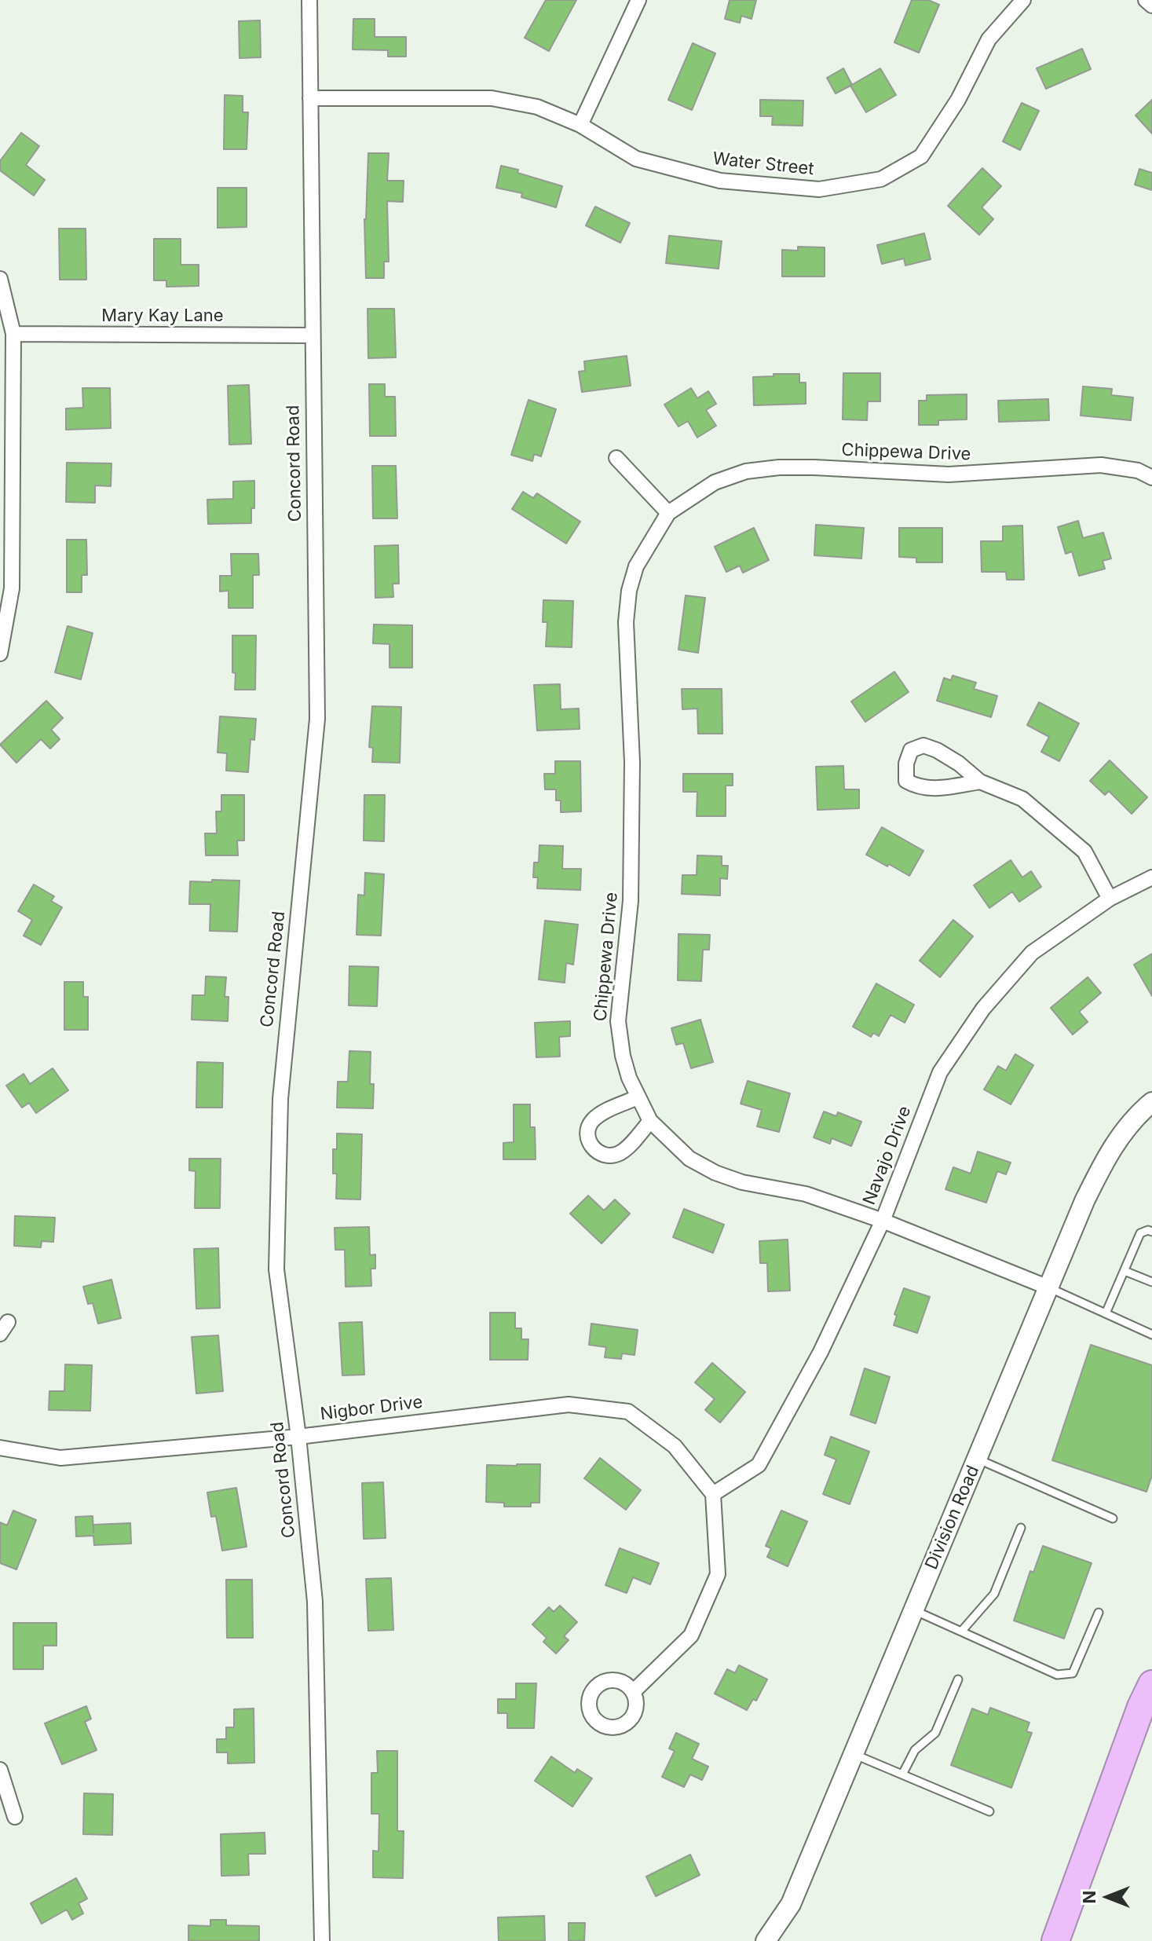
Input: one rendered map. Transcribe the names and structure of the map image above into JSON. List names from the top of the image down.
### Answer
{
  "streets": {
    "street": [
      "Water Street",
      "Mary Kay Lane",
      "Chippewa Drive",
      "Concord Road",
      "Navajo Drive",
      "Nigbor Drive",
      "Division Road"
    ]
  },
  "crossings": [
    ["Water Street", "Concord Road"],
    ["Mary Kay Lane", "Concord Road"],
    ["Chippewa Drive", "Navajo Drive"],
    ["Chippewa Drive", "Division Road"],
    ["Concord Road", "Nigbor Drive"],
    ["Navajo Drive", "Nigbor Drive"]
  ],
  "north": "left"
}
